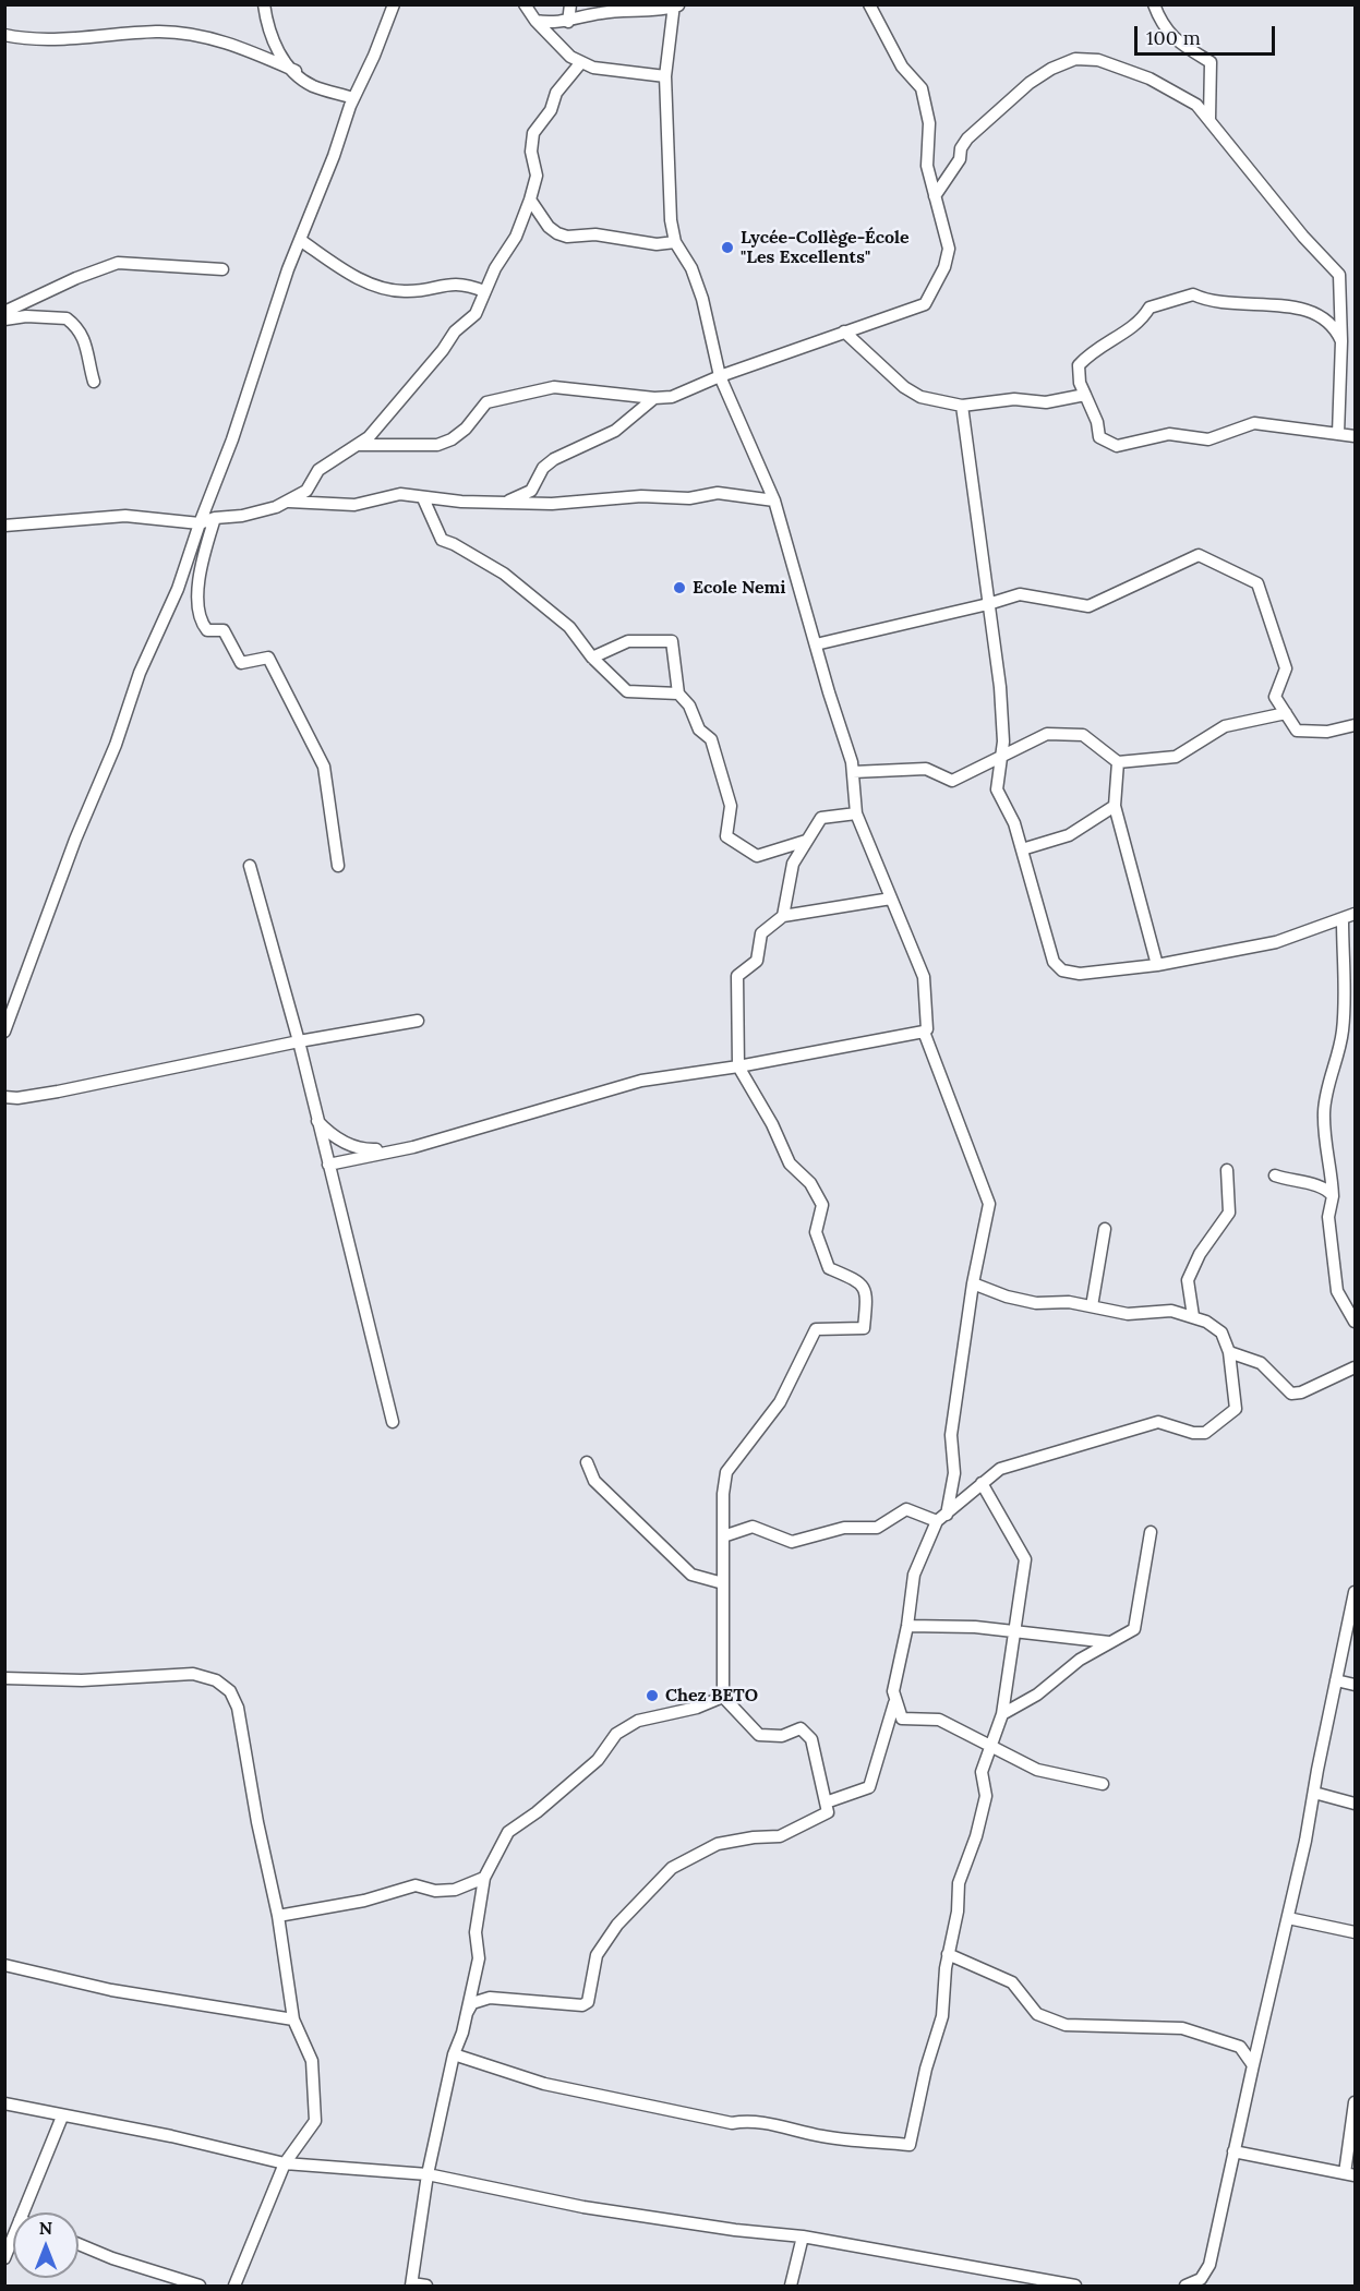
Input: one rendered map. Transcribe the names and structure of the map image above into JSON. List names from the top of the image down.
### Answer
{
  "places": ["Lycée-Collège-École \"Les Excellents\"", "Ecole Nemi", "Chez BETO"],
  "scale_bar": "100 m",
  "north": "top"
}
